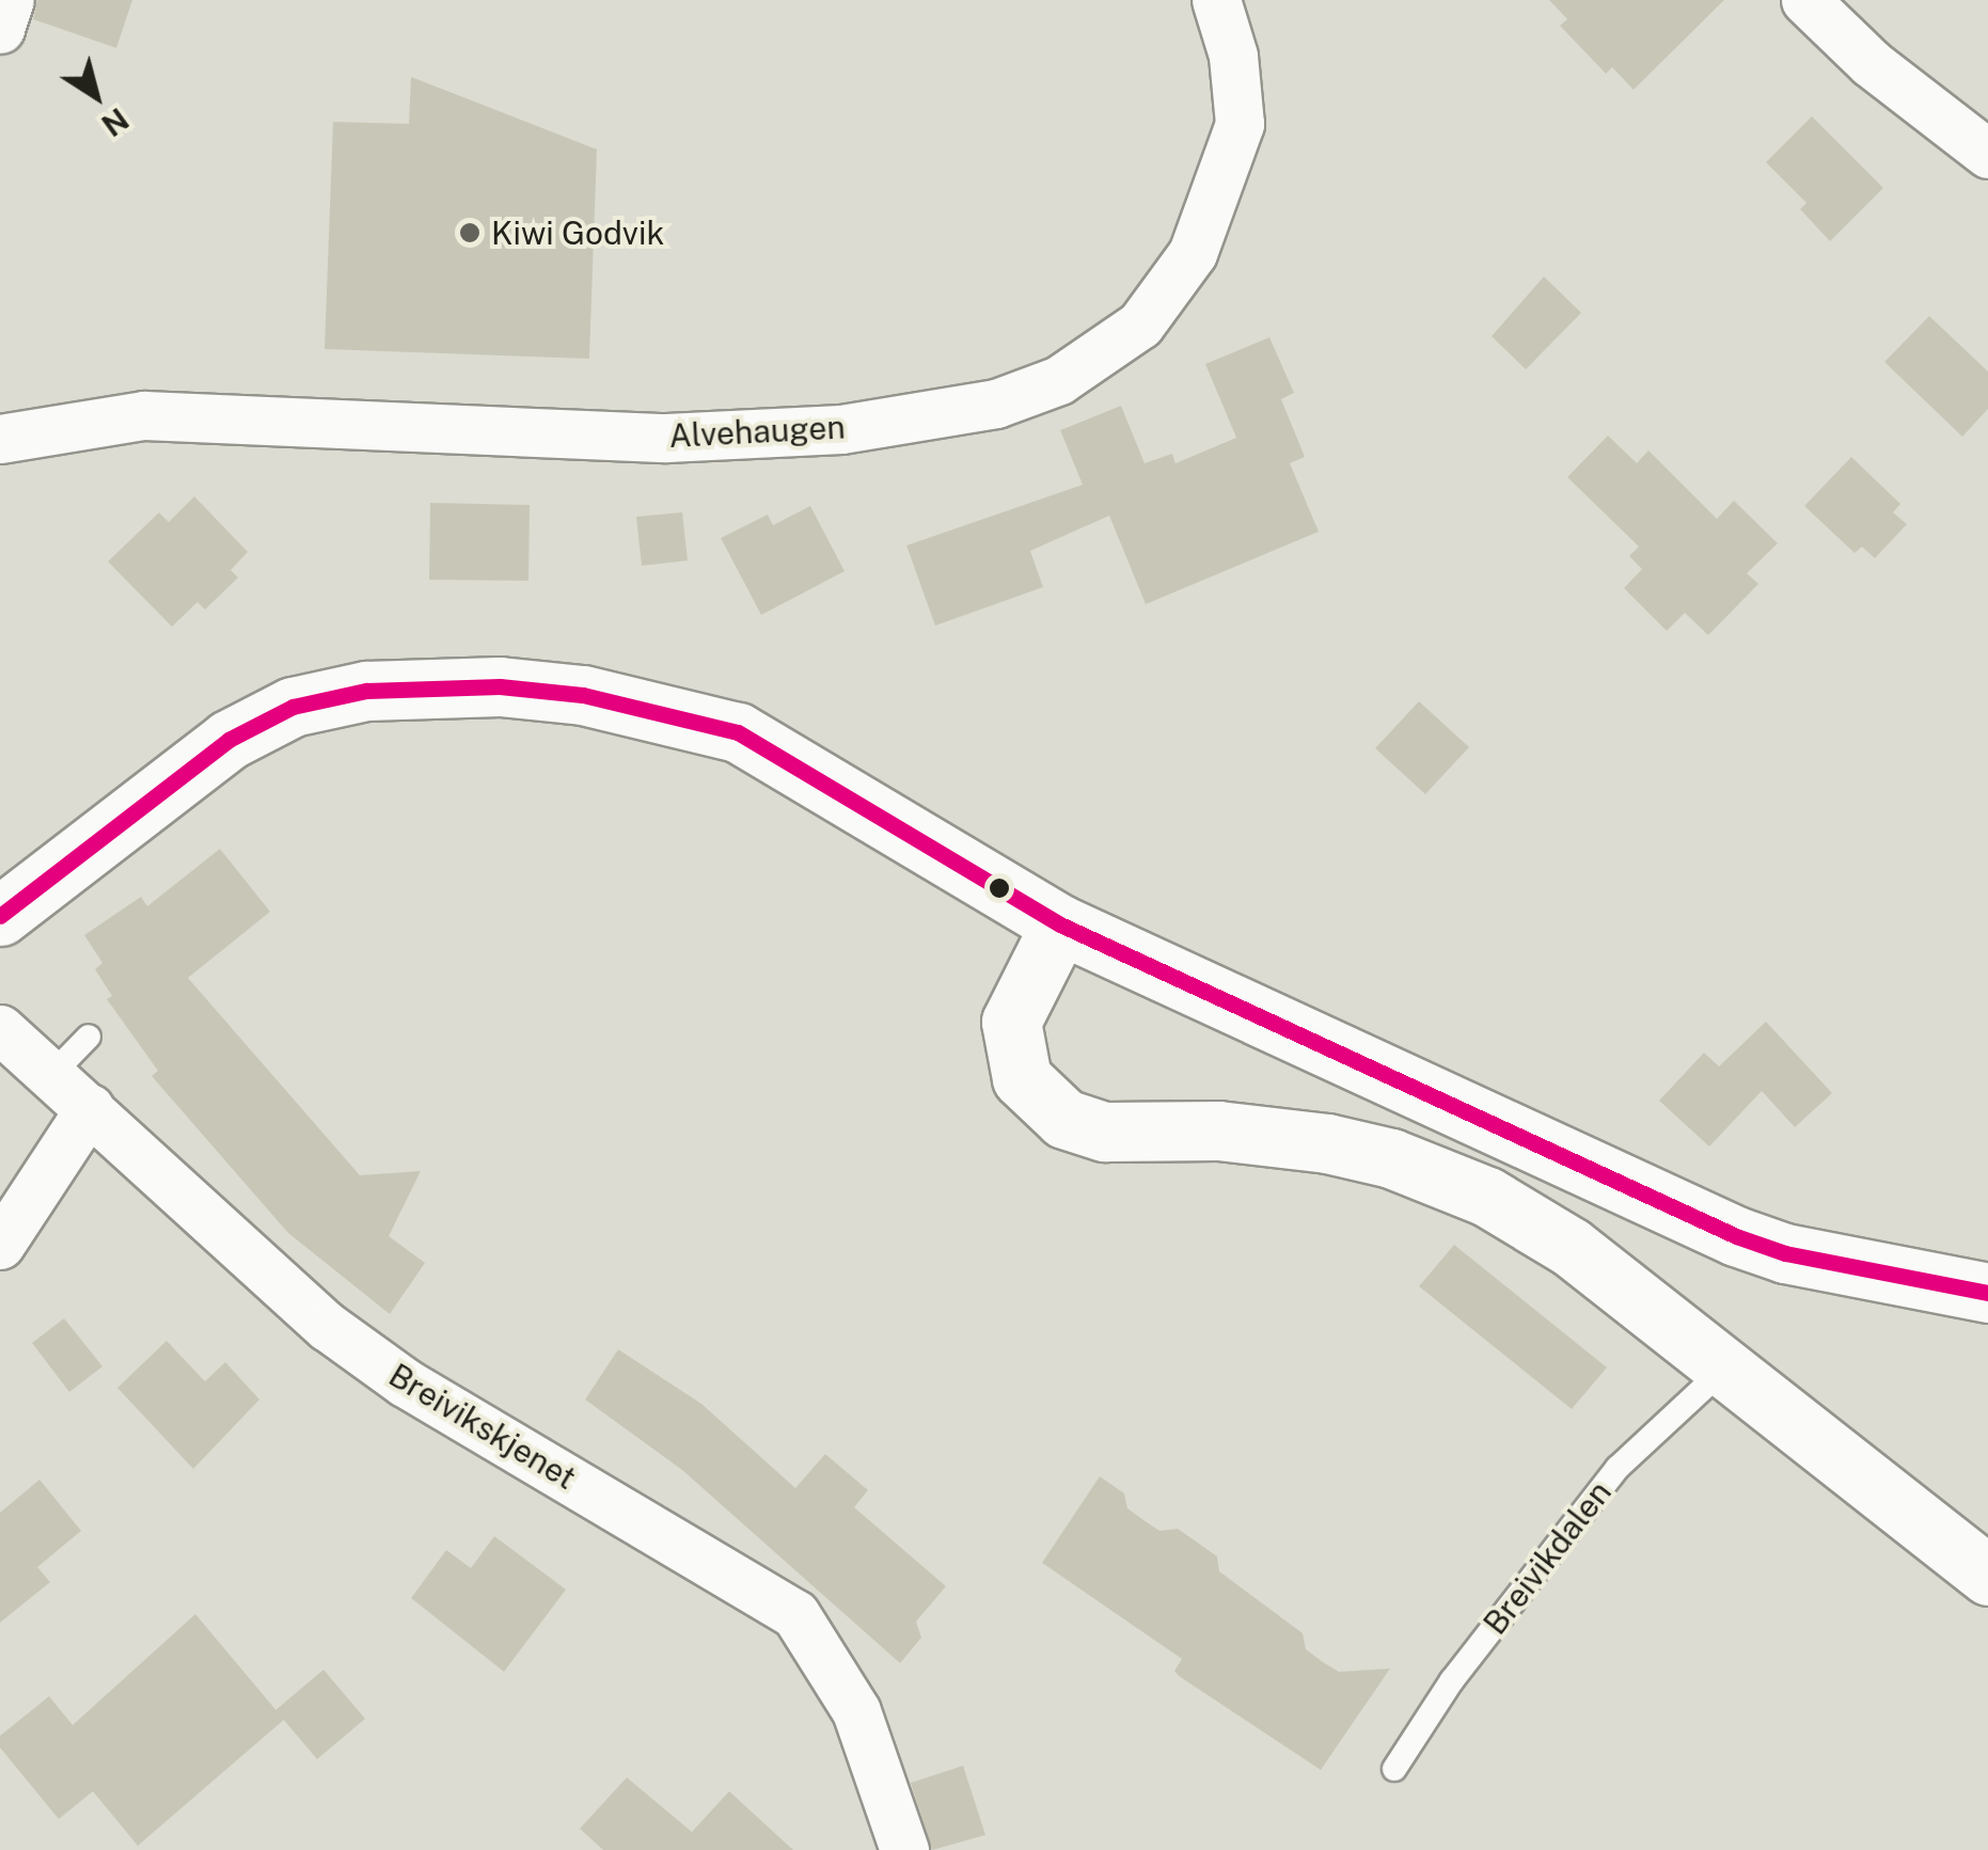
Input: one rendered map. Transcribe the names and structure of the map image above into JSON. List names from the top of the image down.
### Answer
{
  "streets": {
    "street": ["Alvehaugen", "Breivikskjenet"],
    "lane": ["Breivikdalen"]
  },
  "places": ["Kiwi Godvik"],
  "north": "bottom right"
}
